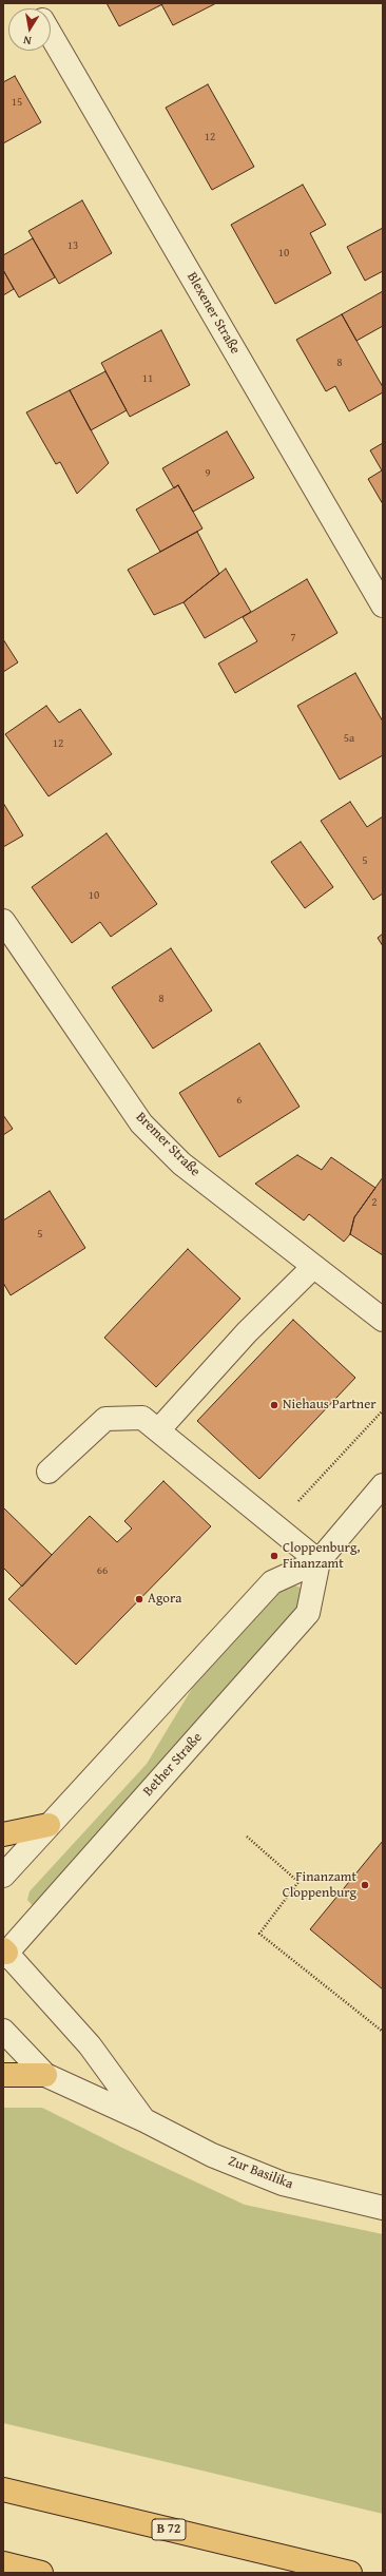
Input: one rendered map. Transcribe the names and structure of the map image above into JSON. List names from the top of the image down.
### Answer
{
  "streets": {
    "main road": ["B 72"],
    "street": [
      "Blexener Straße",
      "Bremer Straße",
      "Bether Straße",
      "Zur Basilika"
    ]
  },
  "crossings": [
    ["Bether Straße", "Zur Basilika"]
  ],
  "places": [
    "Niehaus Partner",
    "Cloppenburg, Finanzamt",
    "Agora",
    "Finanzamt Cloppenburg"
  ],
  "house_numbers": [
    "15",
    "12",
    "13",
    "10",
    "8",
    "11",
    "9",
    "7",
    "5a",
    "12",
    "5",
    "10",
    "8",
    "6",
    "2",
    "5",
    "66"
  ],
  "north": "bottom"
}
